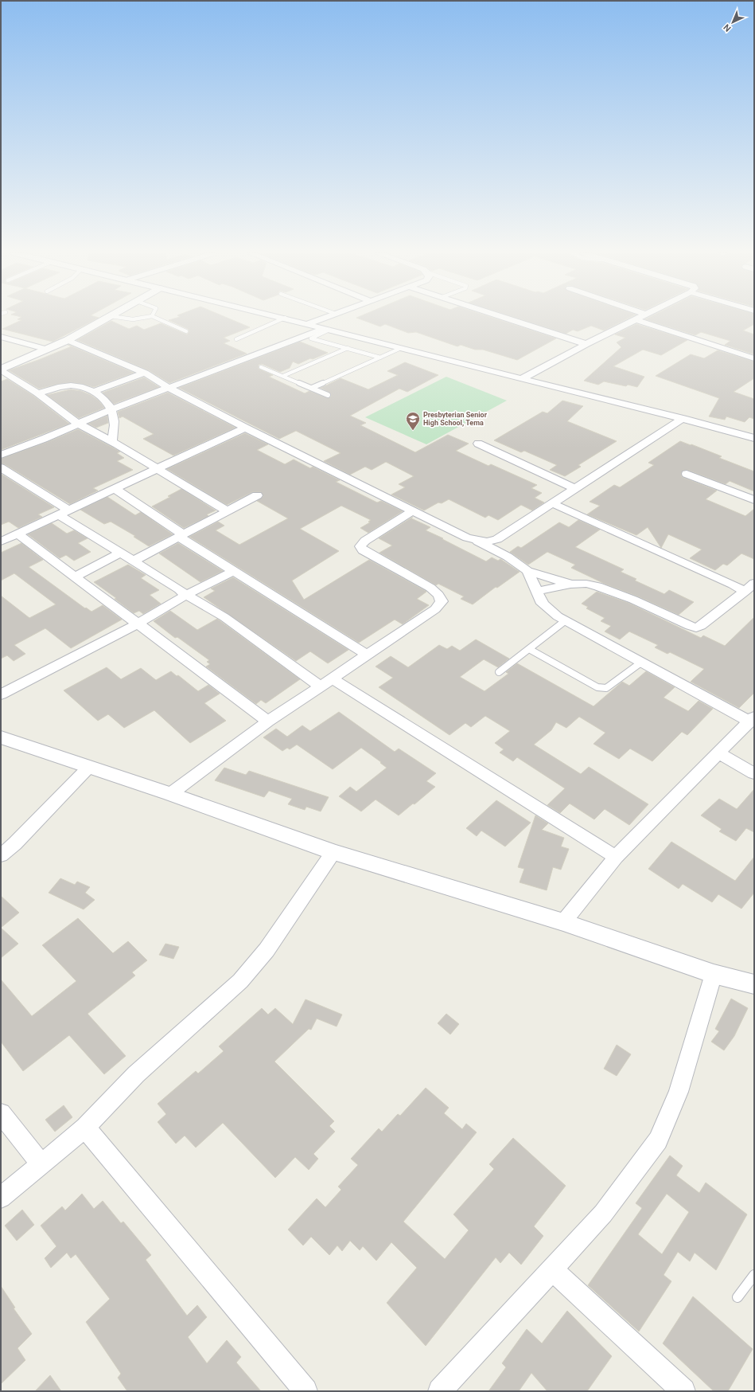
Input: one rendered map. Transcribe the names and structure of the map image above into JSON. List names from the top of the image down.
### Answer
{
  "places": {
    "school or university": ["Presbyterian Senior High School, Tema"]
  },
  "north": "bottom left"
}
